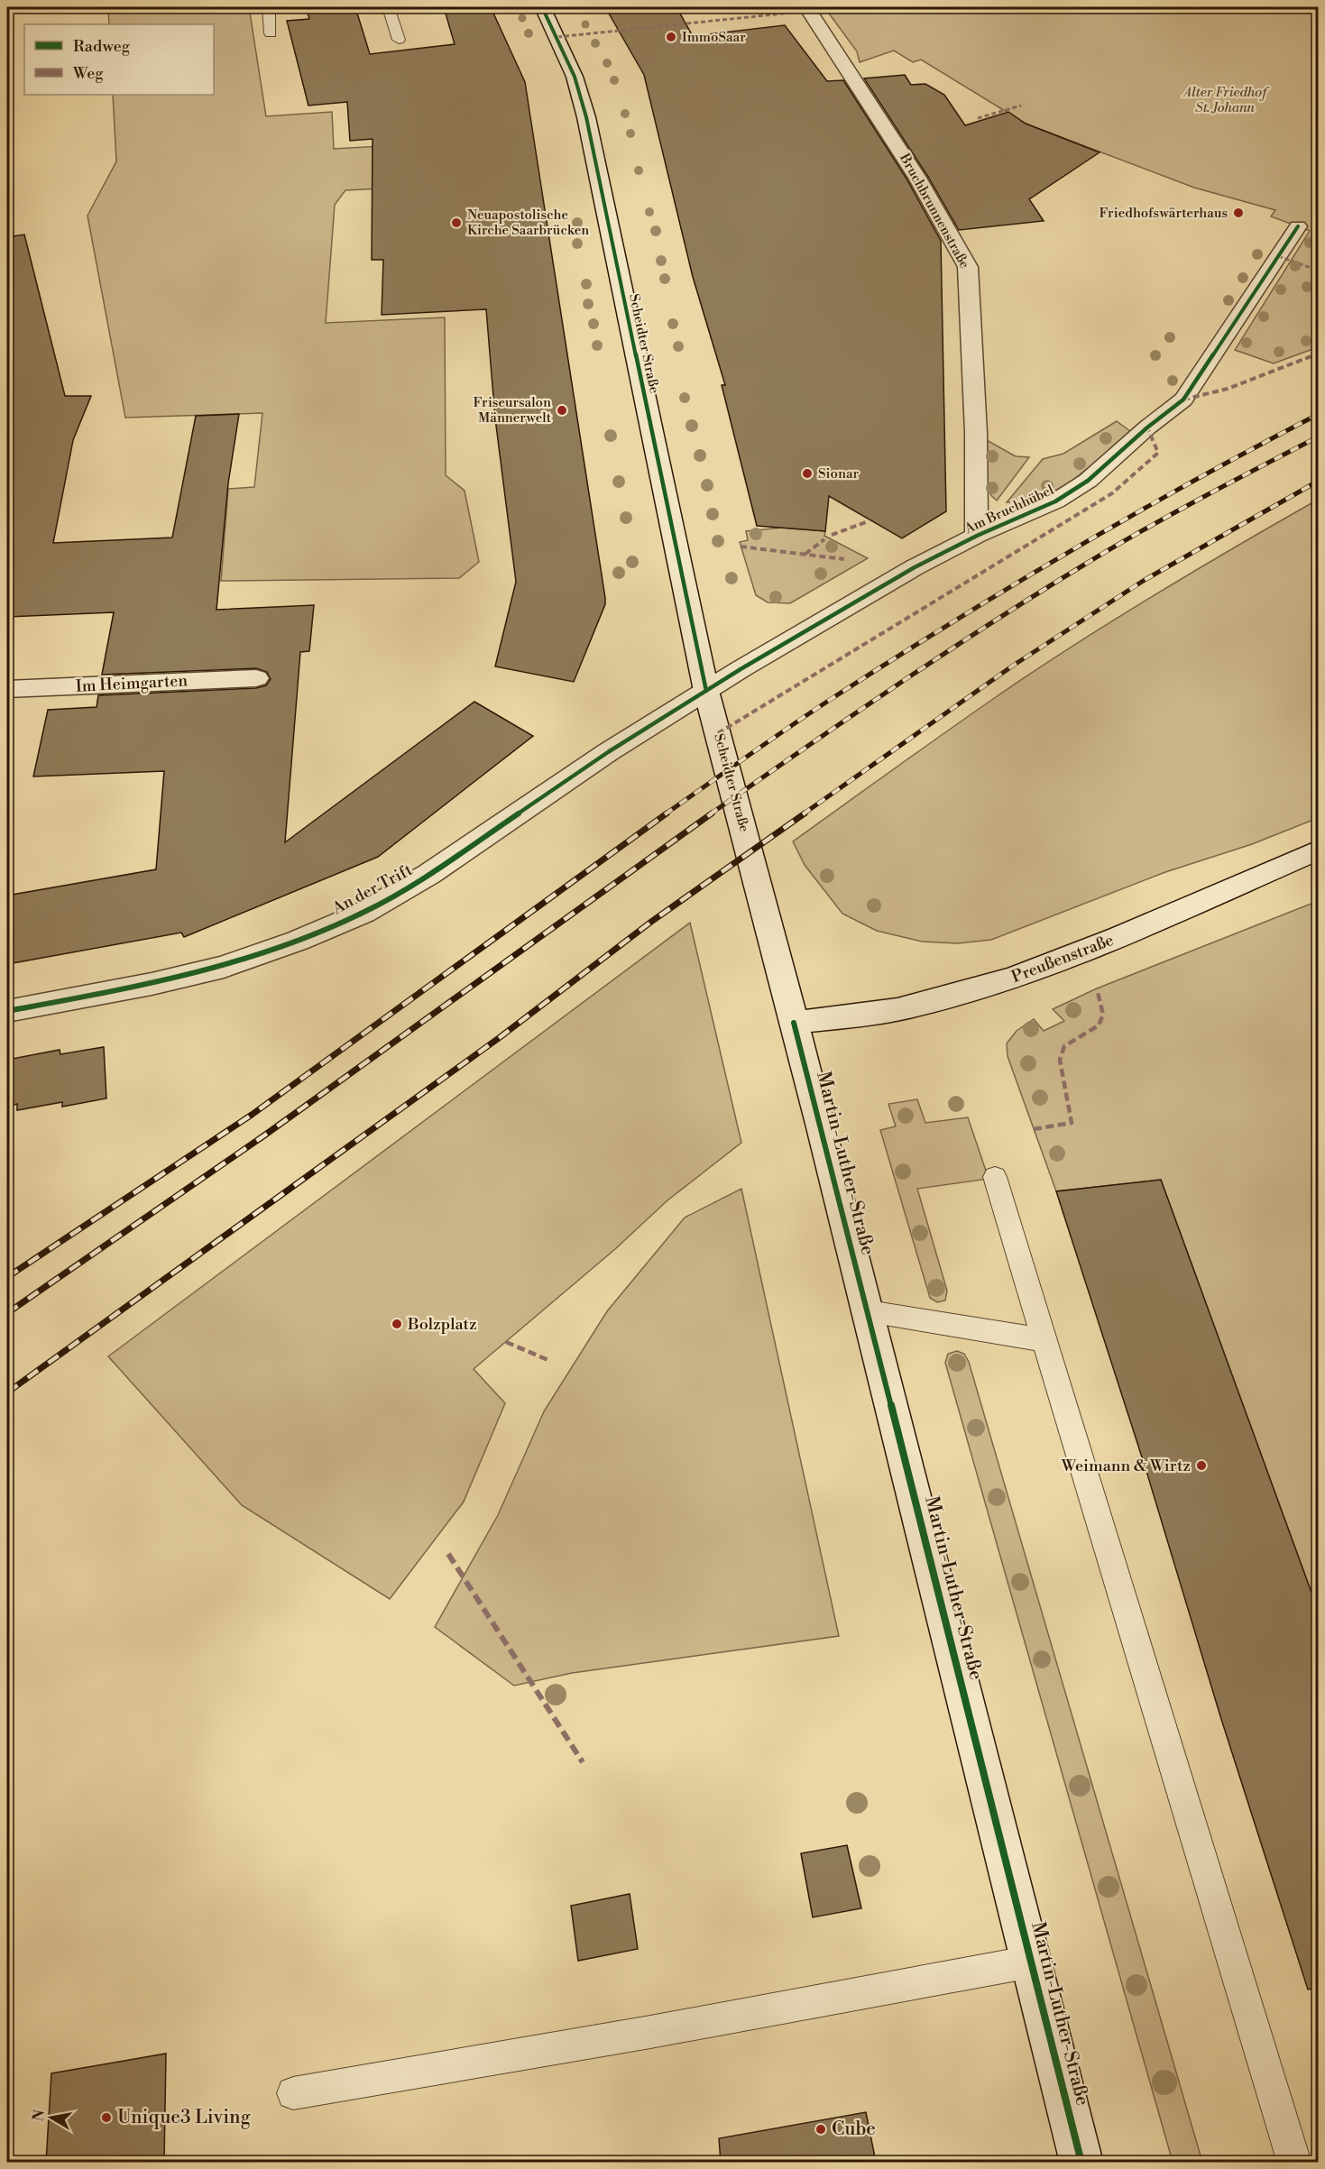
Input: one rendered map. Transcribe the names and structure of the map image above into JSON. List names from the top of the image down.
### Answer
{
  "streets": {
    "street": [
      "Bruchbrunnenstraße",
      "Scheidter Straße",
      "Am Bruchhübel",
      "Im Heimgarten",
      "An der Trift",
      "Preußenstraße",
      "Martin-Luther-Straße"
    ]
  },
  "crossings": [
    ["Bruchbrunnenstraße", "Am Bruchhübel"],
    ["Scheidter Straße", "Am Bruchhübel"],
    ["Scheidter Straße", "An der Trift"],
    ["Scheidter Straße", "Preußenstraße"],
    ["Scheidter Straße", "Martin-Luther-Straße"],
    ["Am Bruchhübel", "An der Trift"],
    ["Preußenstraße", "Martin-Luther-Straße"]
  ],
  "parks": ["Alter Friedhof St. Johann"],
  "places": [
    "ImmoSaar",
    "Friedhofswärterhaus",
    "Neuapostolische Kirche Saarbrücken",
    "Friseursalon Männerwelt",
    "Sionar",
    "Bolzplatz",
    "Weimann & Wirtz",
    "Unique3 Living",
    "Cube"
  ],
  "legend": ["Radweg", "Weg"],
  "north": "left"
}
